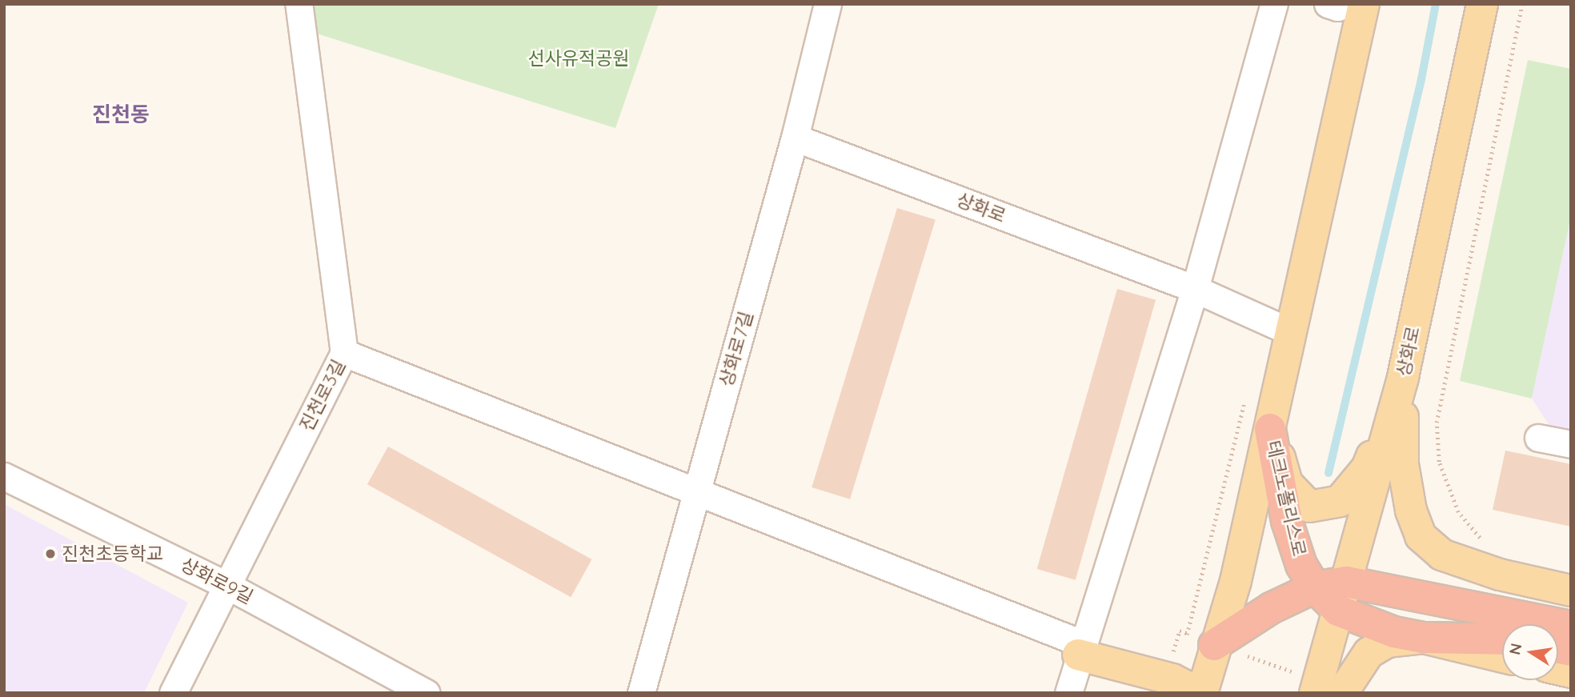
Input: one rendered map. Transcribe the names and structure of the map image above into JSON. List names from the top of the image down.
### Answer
{
  "streets": {
    "highway": ["테크노폴리스로"],
    "main road": ["상화로"],
    "street": ["상화로7길", "진천로3길", "상화로9길"]
  },
  "crossings": [
    ["상화로", "상화로7길"],
    ["상화로", "테크노폴리스로"],
    ["진천로3길", "상화로9길"]
  ],
  "districts": ["진천동"],
  "parks": ["선사유적공원"],
  "places": ["진천초등학교"],
  "north": "left"
}
